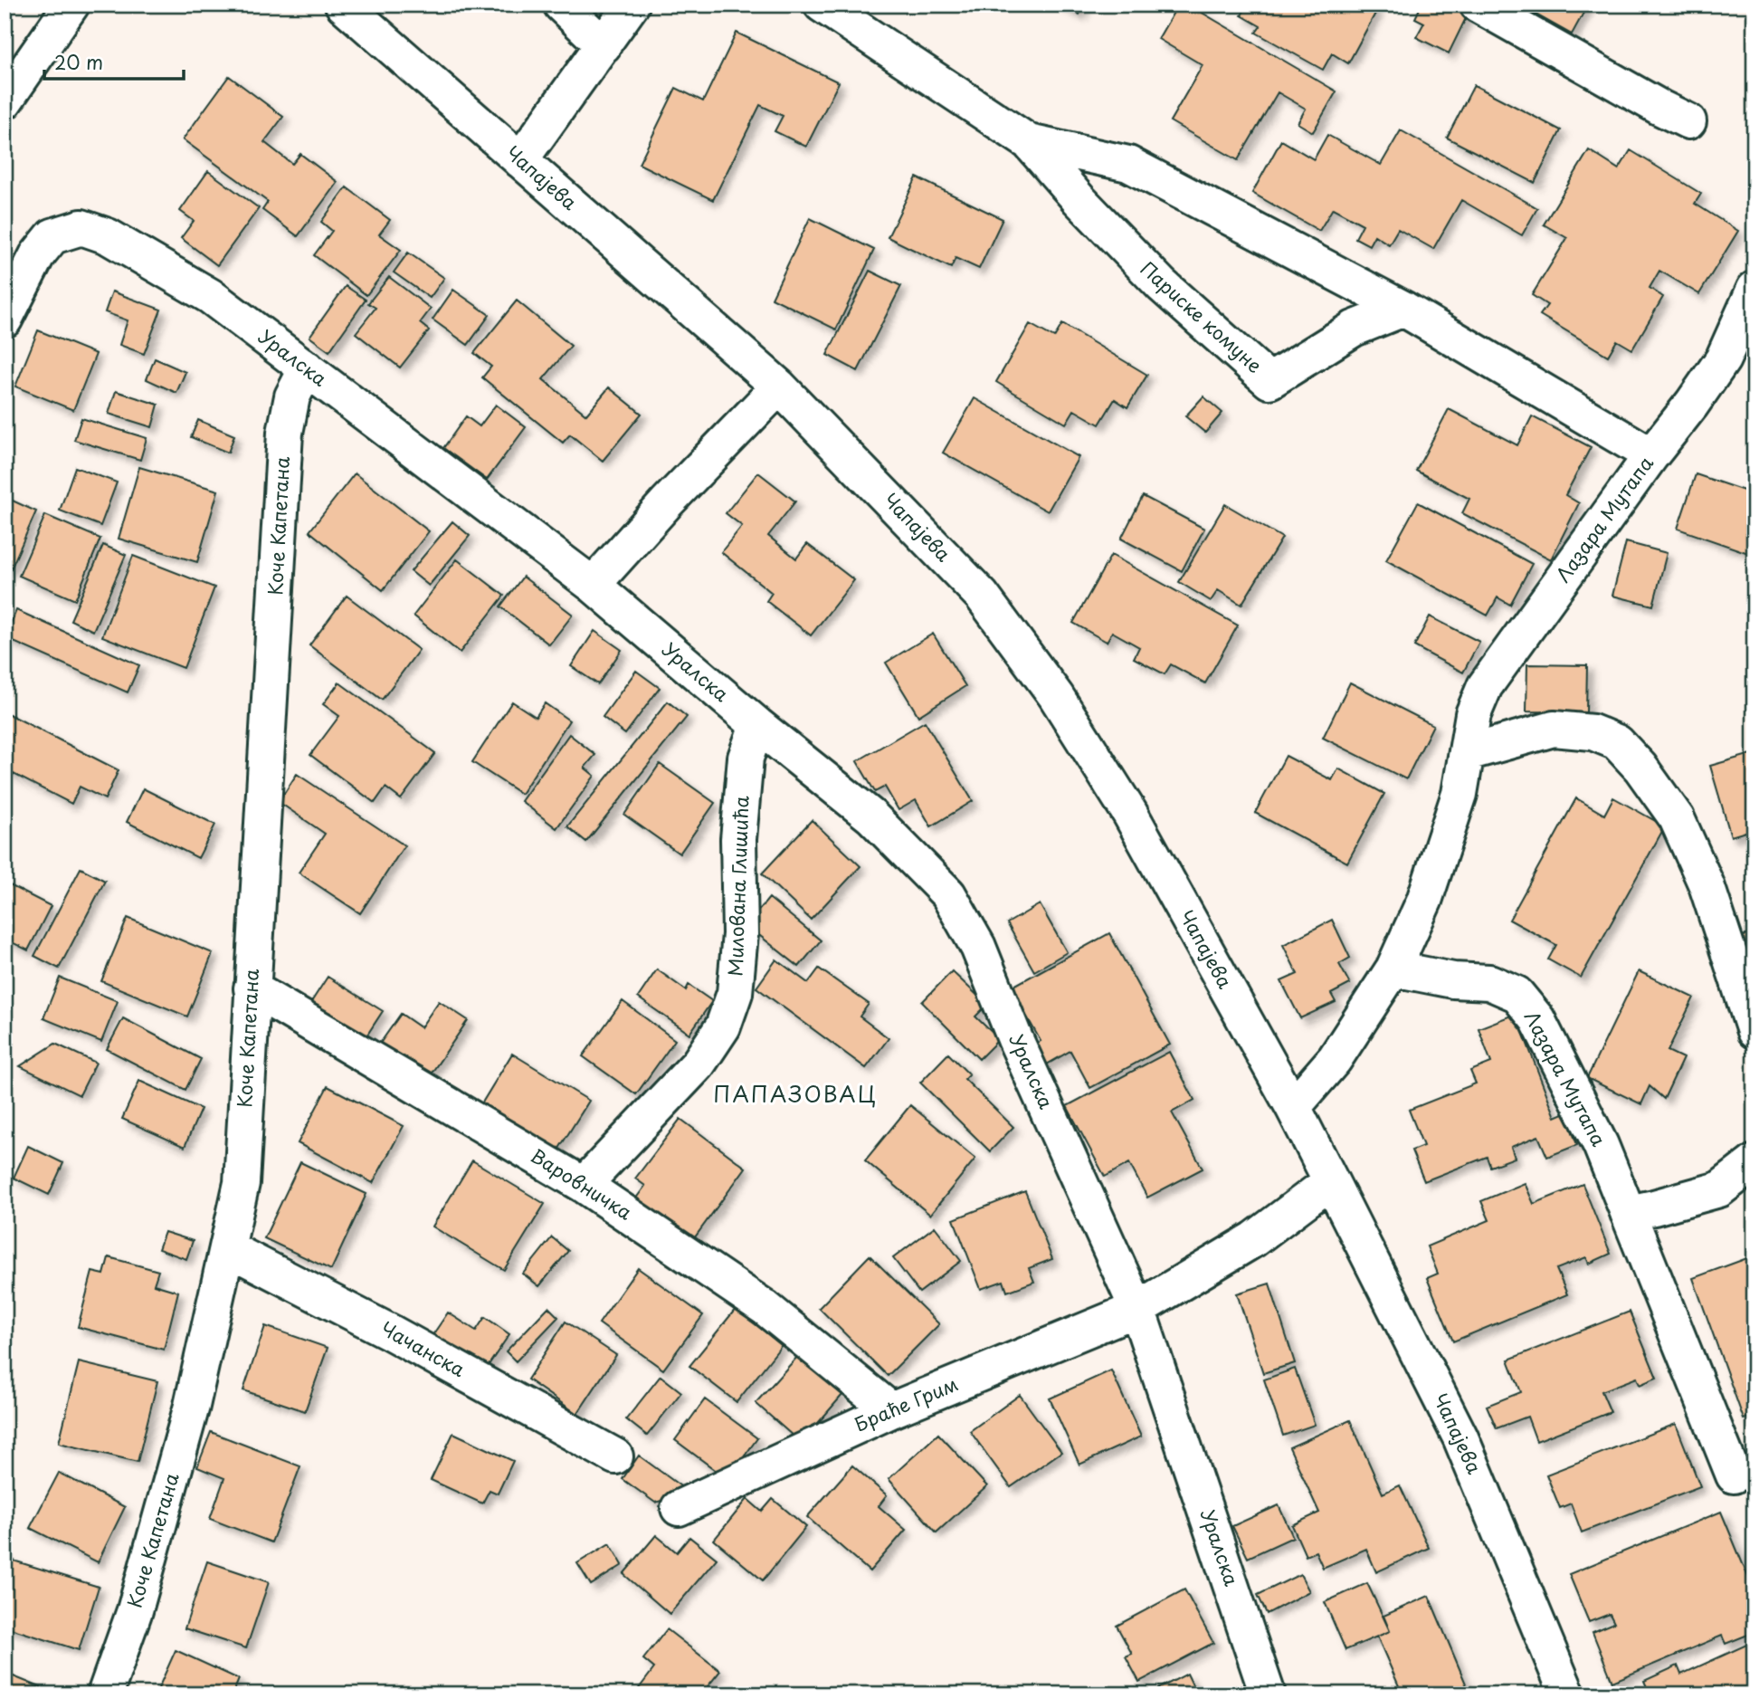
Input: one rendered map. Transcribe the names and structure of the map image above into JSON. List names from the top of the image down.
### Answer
{
  "streets": {
    "street": [
      "Чапајева",
      "Париске комуне",
      "Уралска",
      "Лазара Мутапа",
      "Коче Капетана",
      "Милована Глишића",
      "Варовничка",
      "Чачанска",
      "Браће Грим"
    ]
  },
  "crossings": [
    ["Чапајева", "Лазара Мутапа"],
    ["Париске комуне", "Лазара Мутапа"],
    ["Уралска", "Коче Капетана"],
    ["Уралска", "Милована Глишића"],
    ["Уралска", "Браће Грим"],
    ["Коче Капетана", "Варовничка"],
    ["Коче Капетана", "Чачанска"],
    ["Милована Глишића", "Варовничка"],
    ["Варовничка", "Браће Грим"]
  ],
  "districts": ["ПАПАЗОВАЦ"],
  "scale_bar": "20 m"
}
